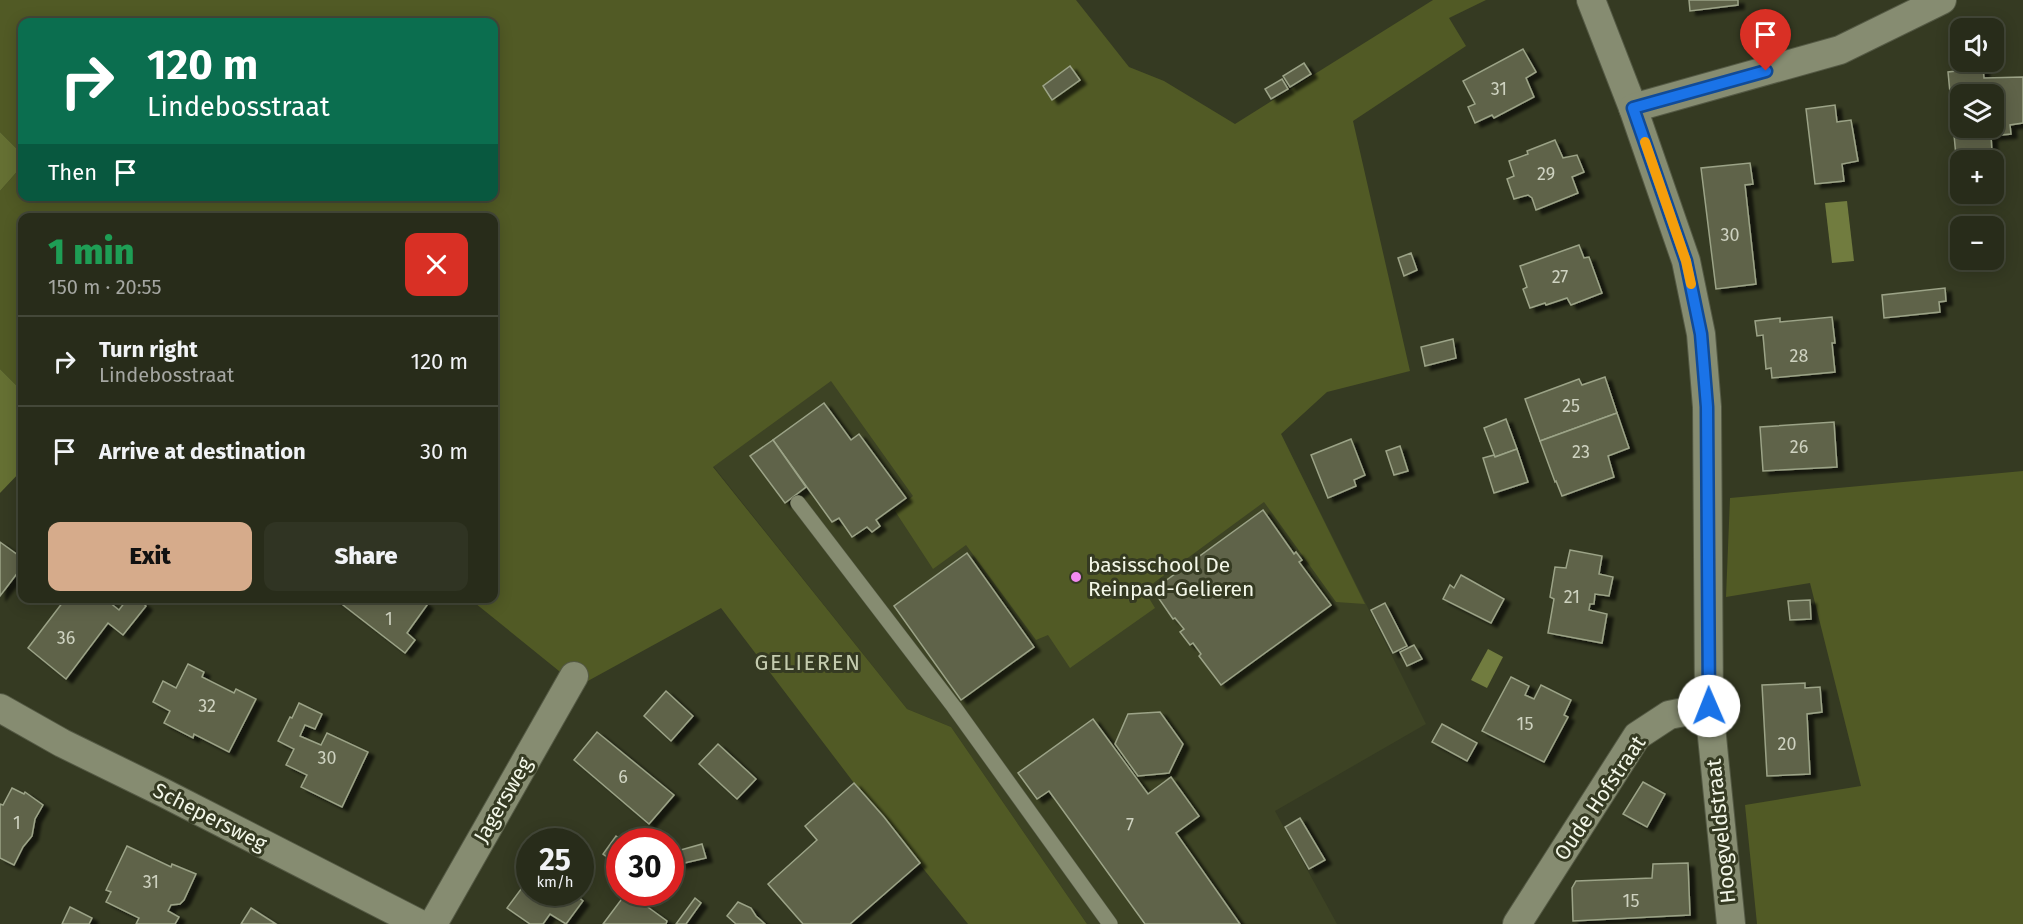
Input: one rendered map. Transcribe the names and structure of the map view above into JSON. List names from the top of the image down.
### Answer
{
  "streets": {
    "street": [
      "Oude Hofstraat",
      "Jagersweg",
      "Schepersweg",
      "Hoogveldstraat"
    ]
  },
  "crossings": [
    ["Oude Hofstraat", "Hoogveldstraat"]
  ],
  "districts": ["GELIEREN"],
  "places": ["basisschool De Reinpad-Gelieren"],
  "house_numbers": [
    "31",
    "29",
    "30",
    "27",
    "28",
    "25",
    "26",
    "23",
    "21",
    "1",
    "36",
    "32",
    "15",
    "20",
    "30",
    "6",
    "1",
    "7",
    "31",
    "15"
  ],
  "page": {
    "map_buttons": ["+", "−"],
    "turn": ["120 m", "Lindebosstraat"],
    "then": "Then",
    "heading": ["1 min", "150 m · 20:55"],
    "list": [
      {
        "name": "Turn right",
        "note": "Lindebosstraat",
        "value": "120 m"
      },
      {
        "name": "Arrive at destination",
        "value": "30 m"
      }
    ],
    "buttons": ["Exit", "Share"],
    "speed": "25 km/h",
    "limit": "30"
  }
}
